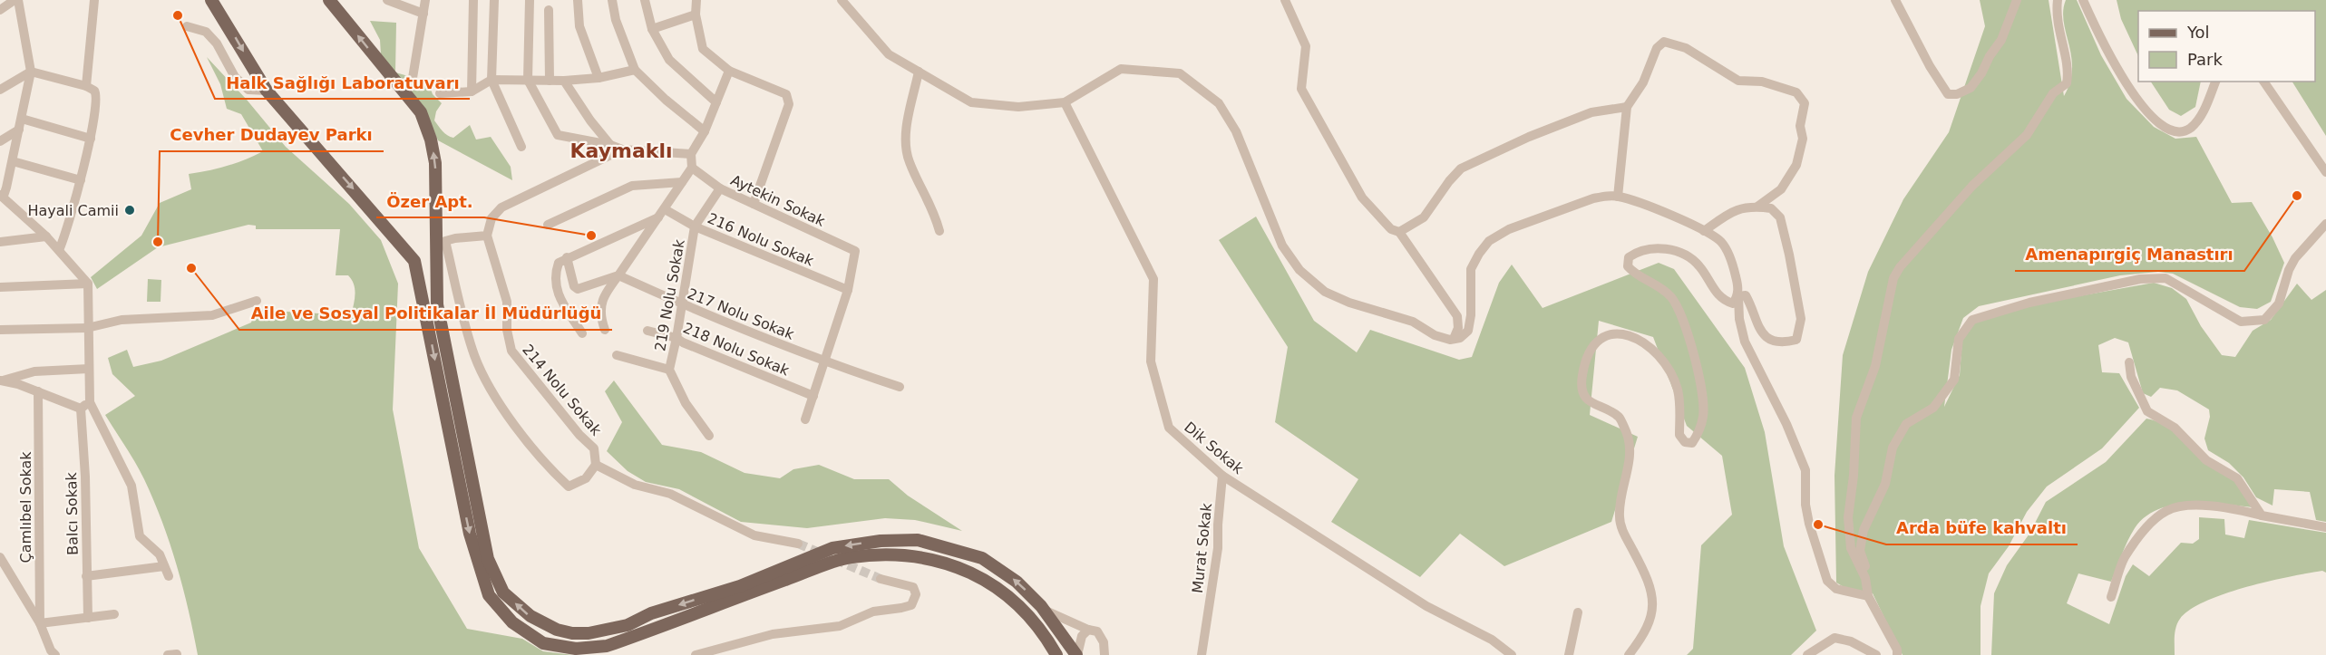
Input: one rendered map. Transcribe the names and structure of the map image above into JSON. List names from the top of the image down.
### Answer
{
  "streets": {
    "street": [
      "Aytekin Sokak",
      "216 Nolu Sokak",
      "219 Nolu Sokak",
      "217 Nolu Sokak",
      "218 Nolu Sokak",
      "214 Nolu Sokak",
      "Dik Sokak",
      "Çamlıbel Sokak",
      "Balcı Sokak",
      "Murat Sokak"
    ]
  },
  "crossings": [
    ["Aytekin Sokak", "216 Nolu Sokak"],
    ["Aytekin Sokak", "219 Nolu Sokak"],
    ["216 Nolu Sokak", "219 Nolu Sokak"],
    ["219 Nolu Sokak", "217 Nolu Sokak"],
    ["219 Nolu Sokak", "218 Nolu Sokak"],
    ["Dik Sokak", "Murat Sokak"]
  ],
  "districts": ["Kaymaklı"],
  "places": [
    "Halk Sağlığı Laboratuvarı",
    "Amenapırgiç Manastırı",
    "Hayali Camii",
    "Özer Apt.",
    "Cevher Dudayev Parkı",
    "Aile ve Sosyal Politikalar İl Müdürlüğü",
    "Arda büfe kahvaltı"
  ],
  "legend": ["Yol", "Park"]
}
